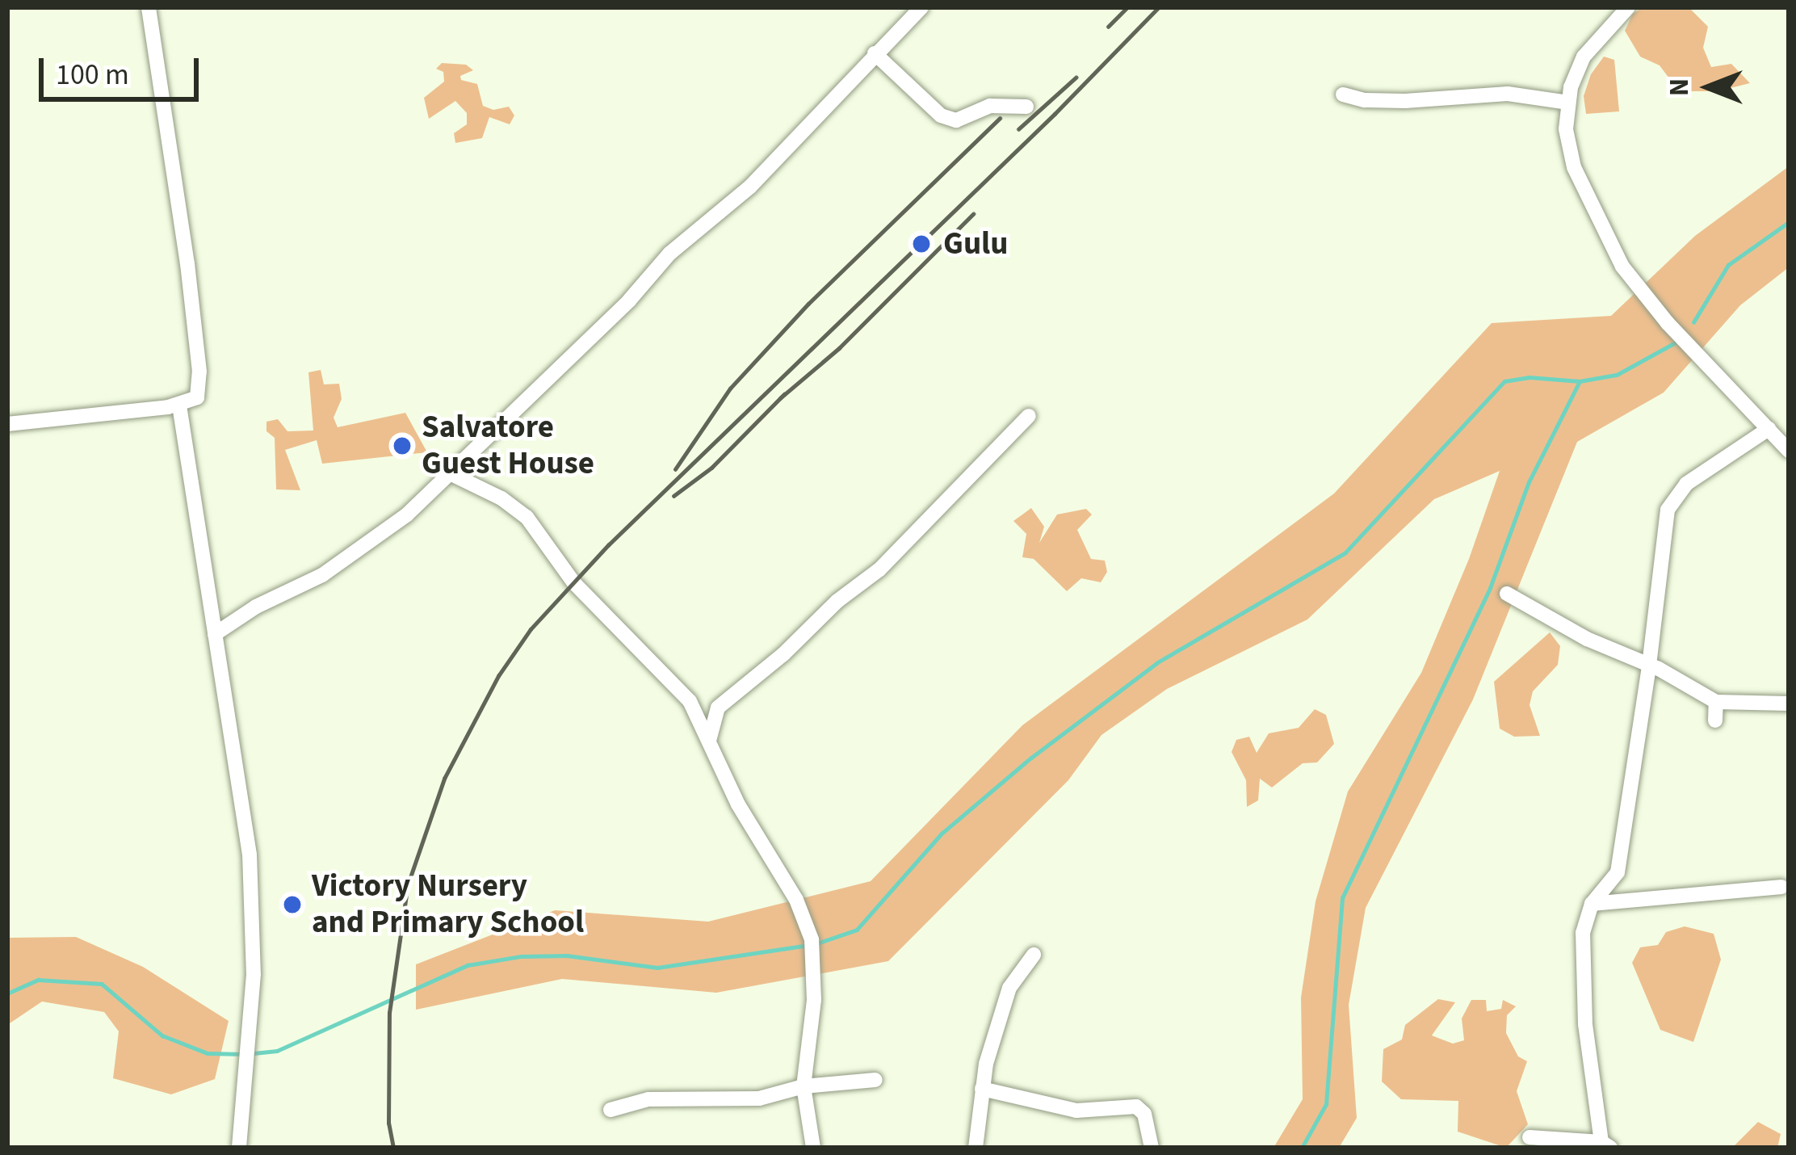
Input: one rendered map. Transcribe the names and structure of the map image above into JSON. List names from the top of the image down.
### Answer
{
  "places": ["Gulu", "Salvatore Guest House", "Victory Nursery and Primary School"],
  "scale_bar": "100 m",
  "north": "left"
}
